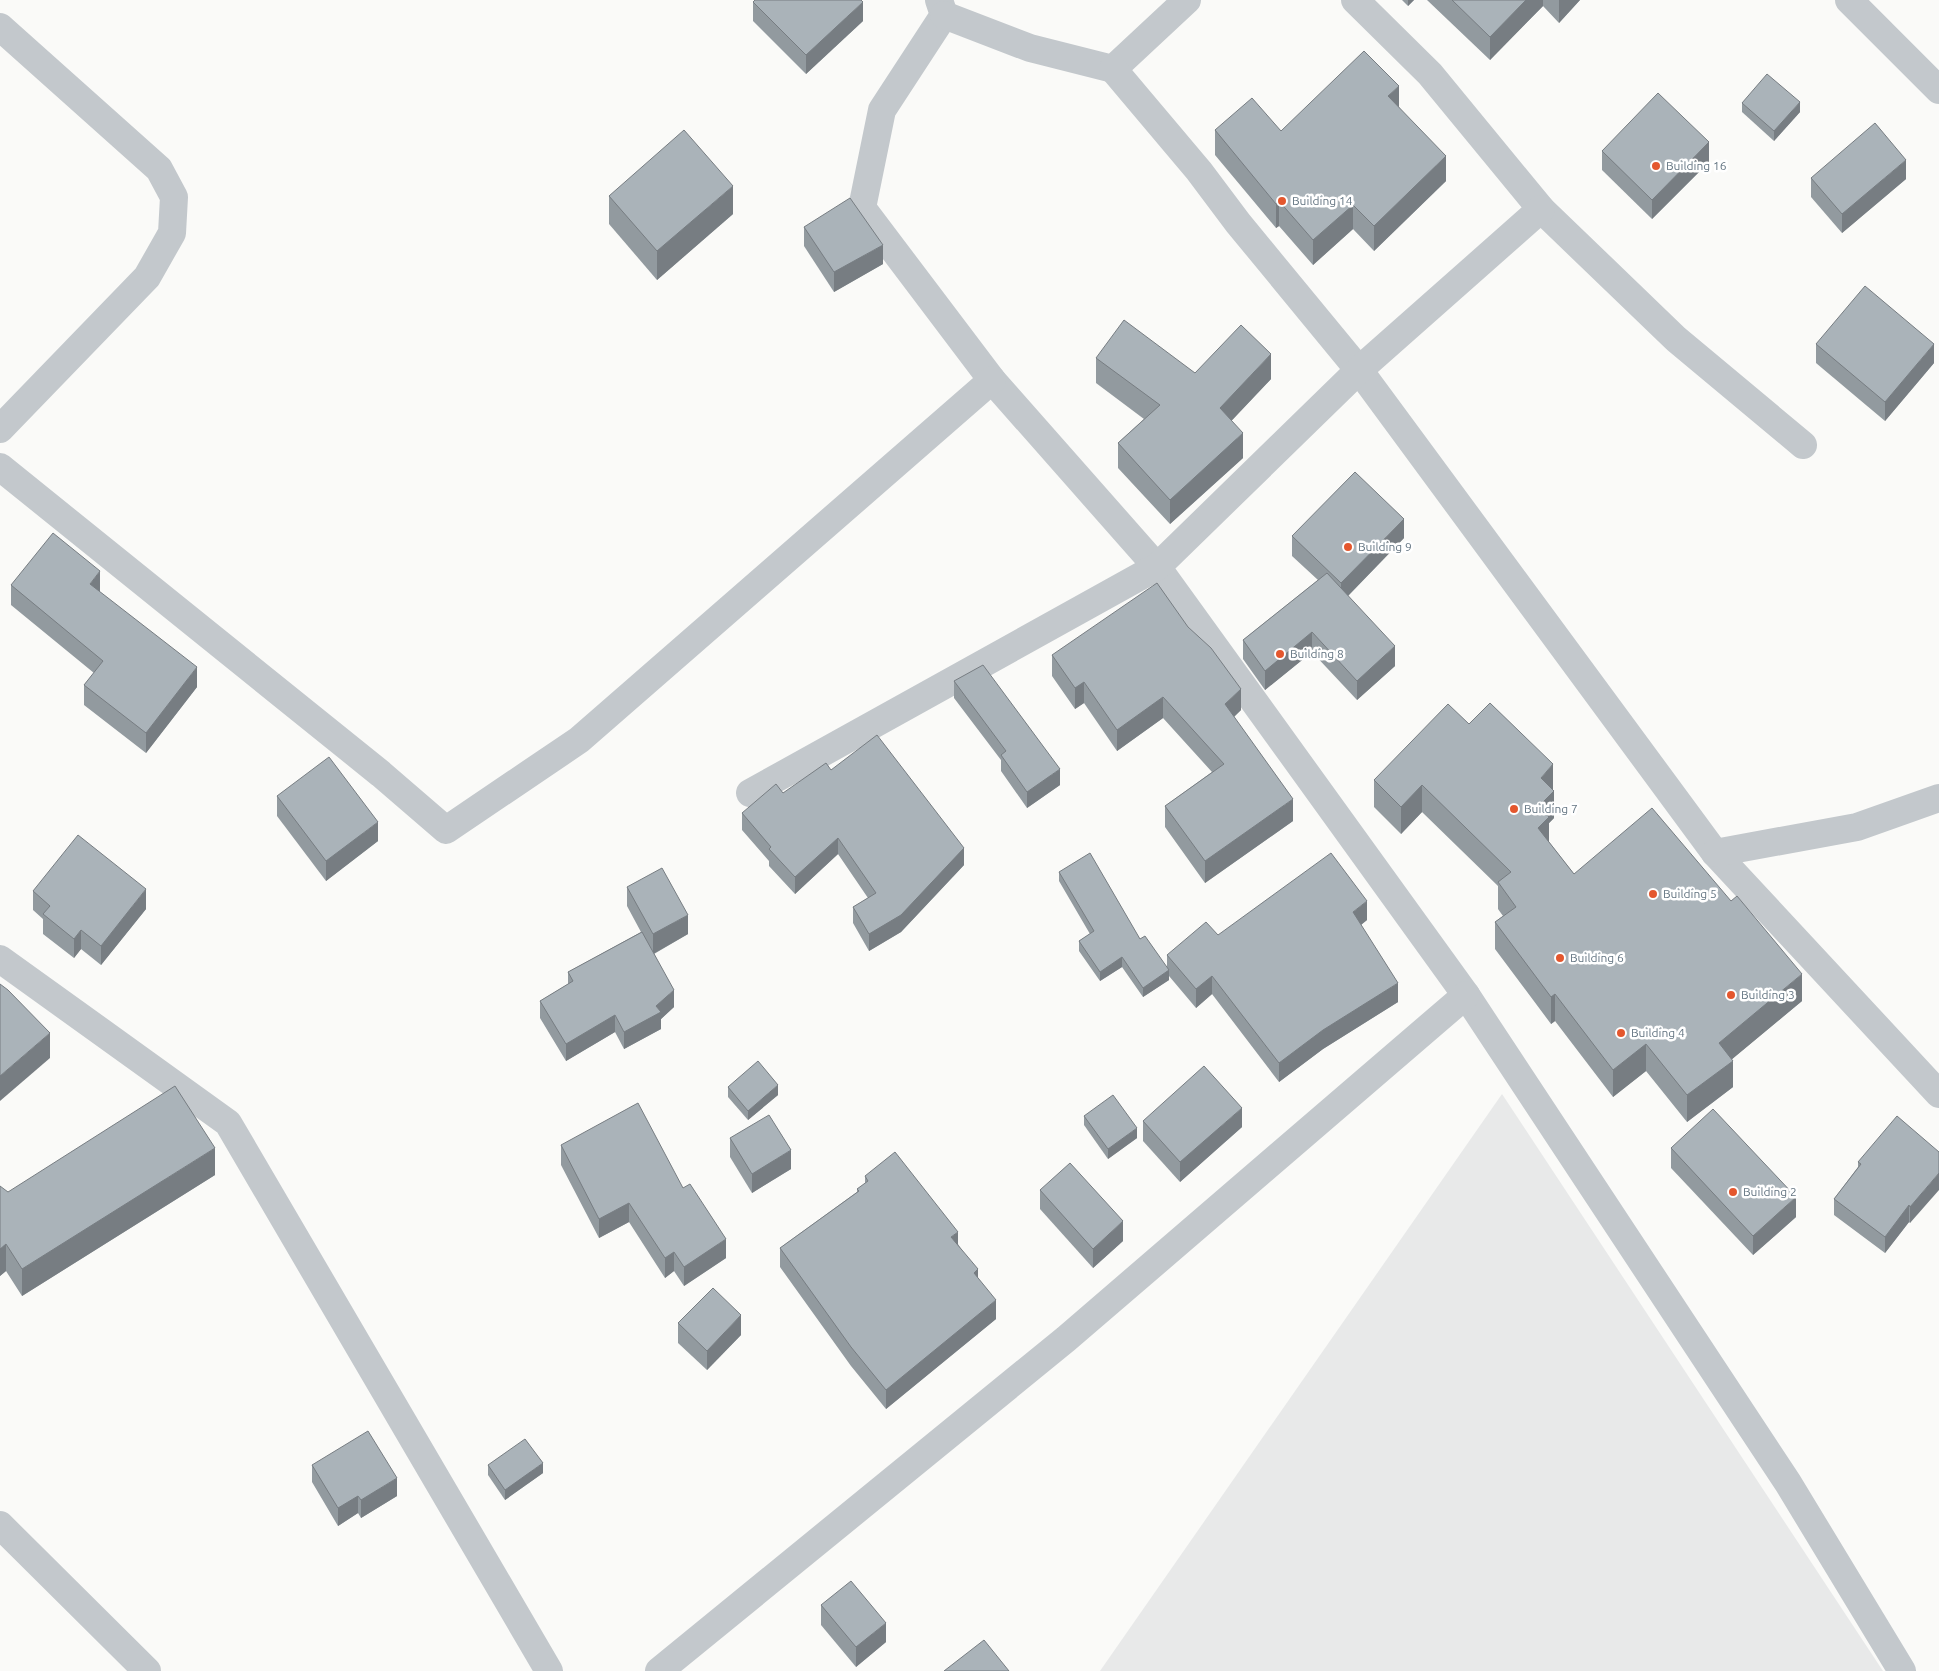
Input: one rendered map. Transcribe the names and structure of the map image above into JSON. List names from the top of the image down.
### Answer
{
  "places": [
    "Building 16",
    "Building 14",
    "Building 9",
    "Building 8",
    "Building 7",
    "Building 5",
    "Building 6",
    "Building 3",
    "Building 4",
    "Building 2"
  ]
}
